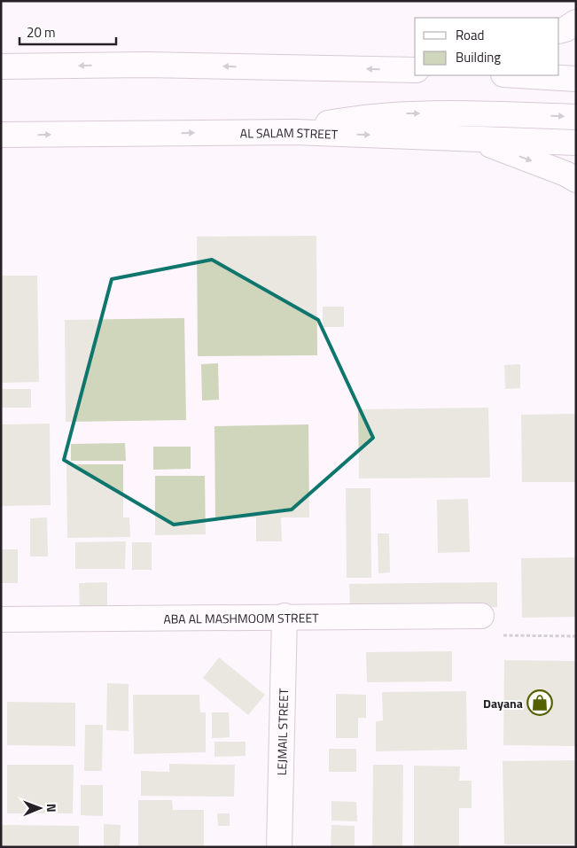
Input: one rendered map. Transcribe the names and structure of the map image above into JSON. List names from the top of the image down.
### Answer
{
  "streets": {
    "main road": ["AL SALAM STREET", "ABA AL MASHMOOM STREET", "LEJMAIL STREET"]
  },
  "crossings": [
    ["ABA AL MASHMOOM STREET", "LEJMAIL STREET"]
  ],
  "places": {
    "shop": ["Dayana"]
  },
  "legend": ["Road", "Building"],
  "scale_bar": "20 m",
  "north": "right"
}
